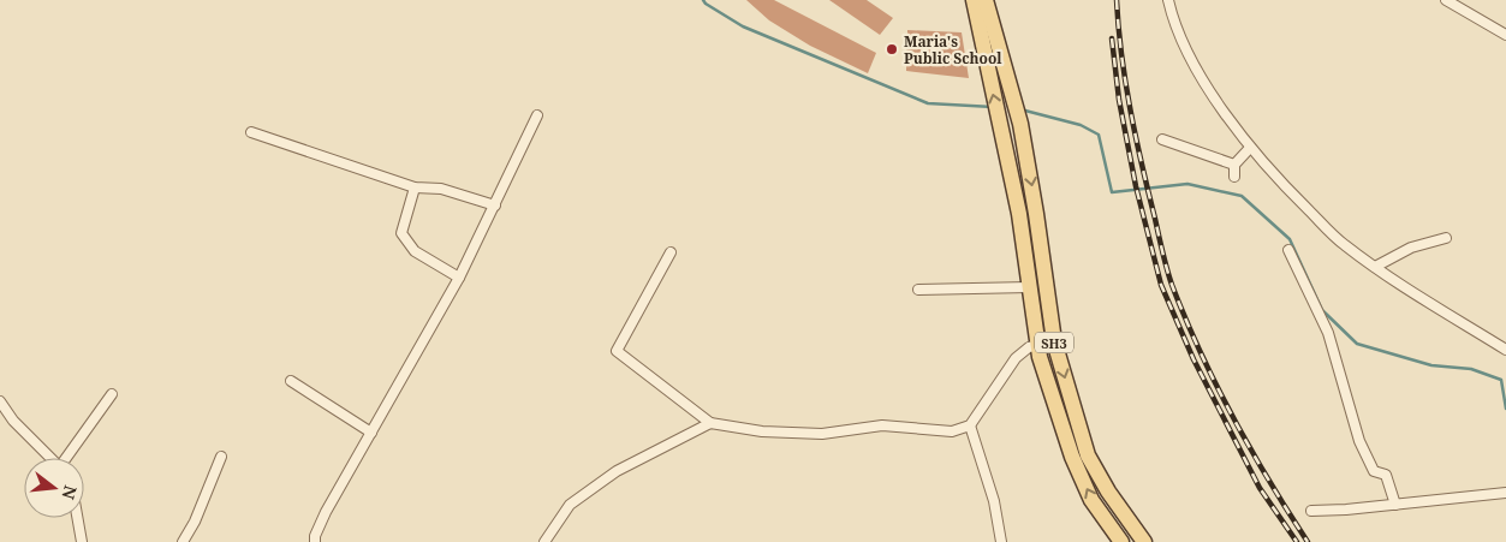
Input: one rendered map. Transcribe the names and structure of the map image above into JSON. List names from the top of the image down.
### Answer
{
  "streets": {
    "main road": ["SH3"]
  },
  "places": ["Maria's Public School"],
  "north": "right"
}
